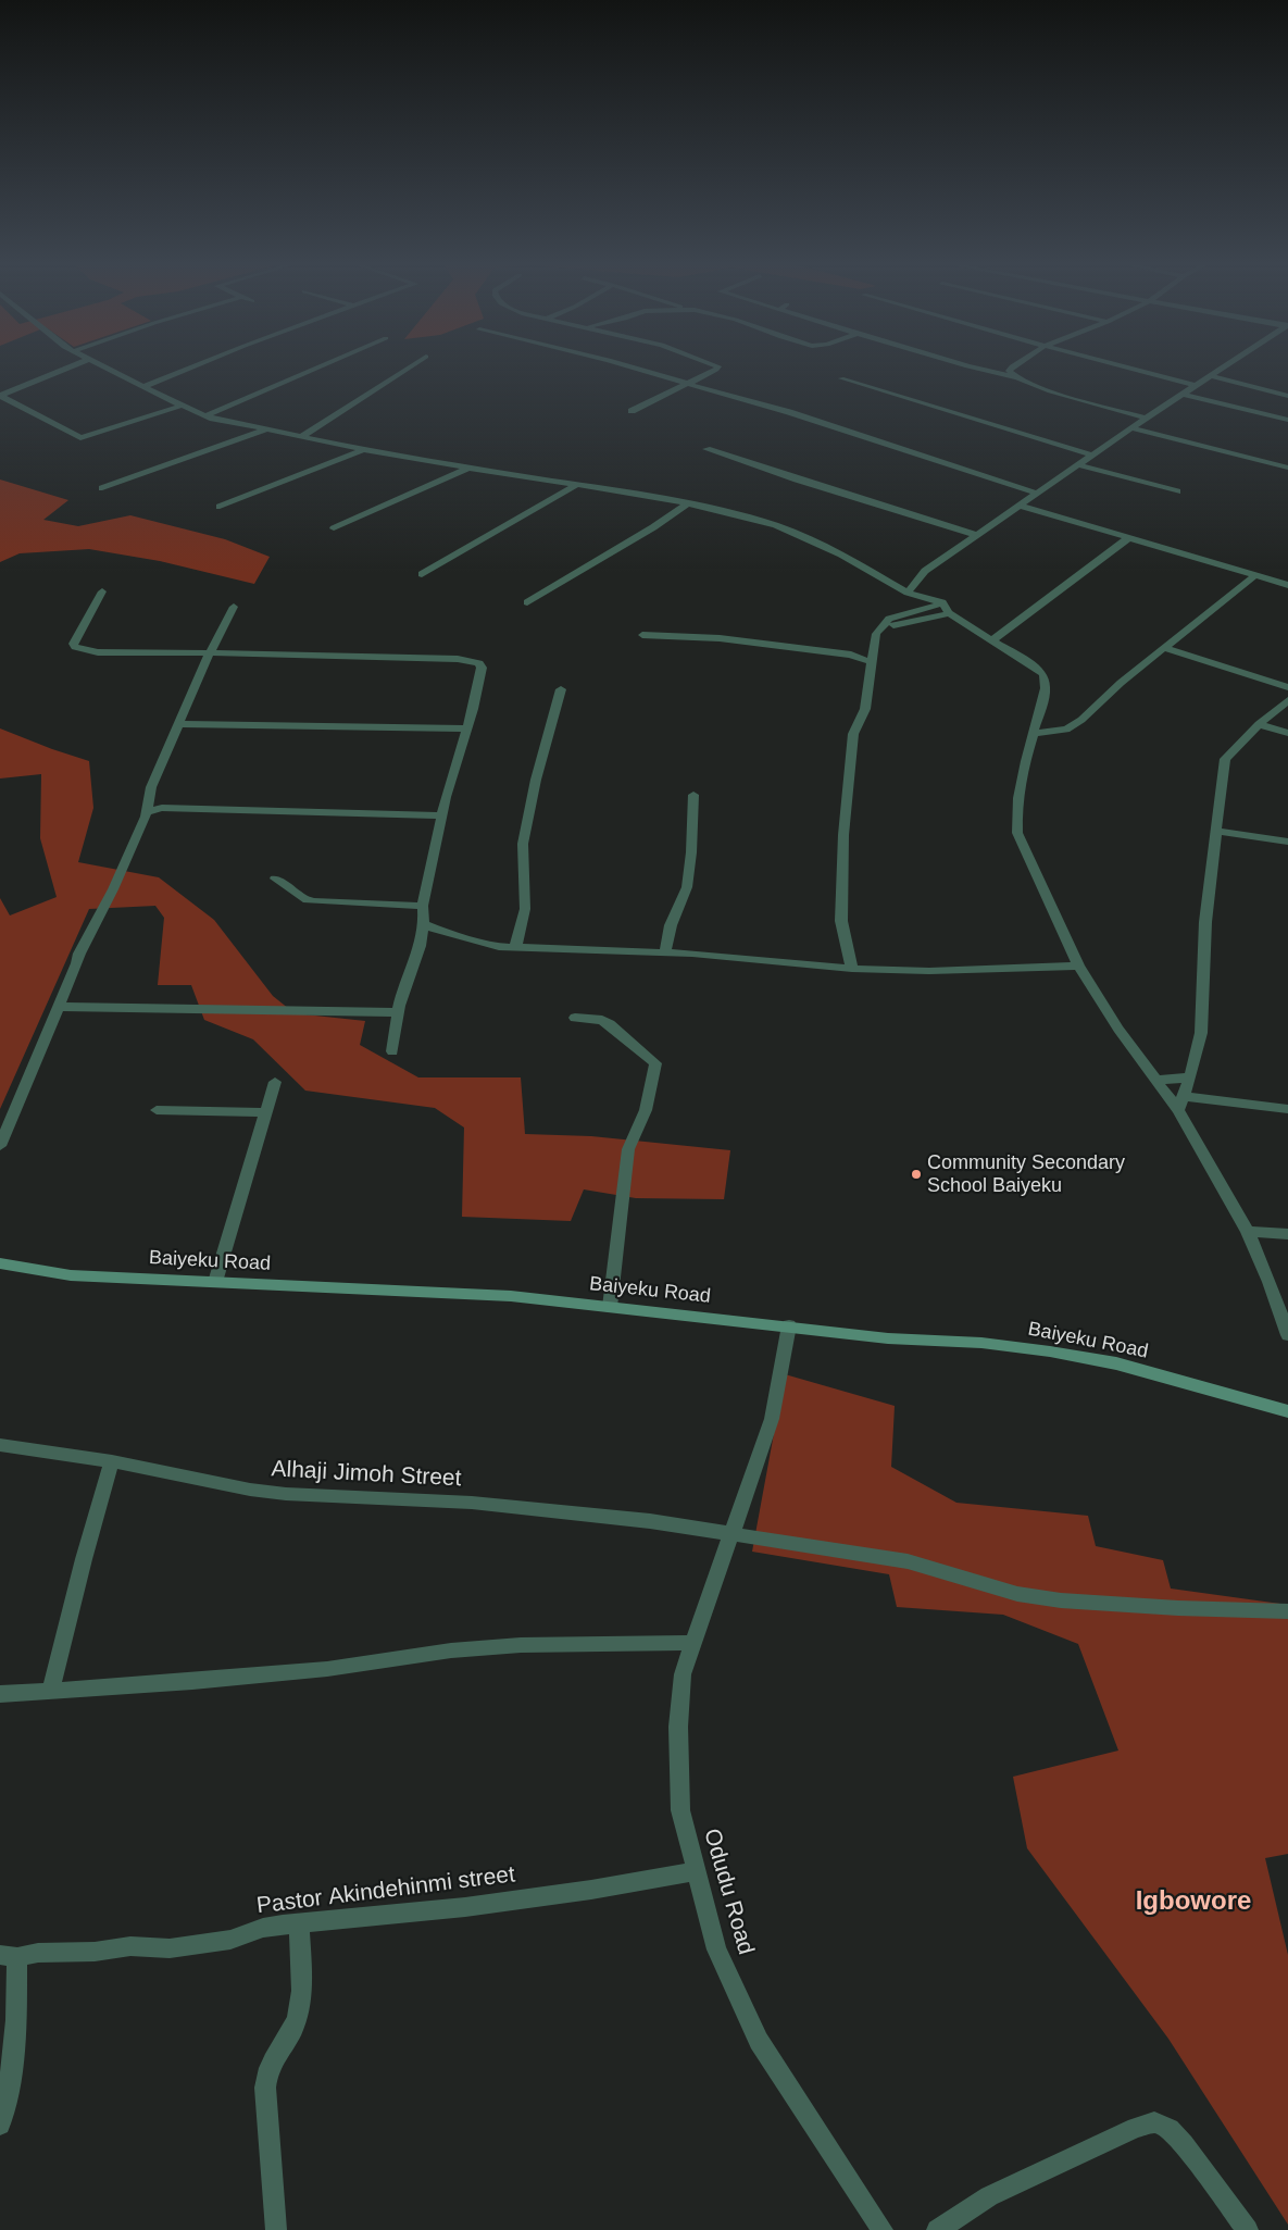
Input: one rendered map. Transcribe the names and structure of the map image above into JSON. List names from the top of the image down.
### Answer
{
  "streets": {
    "main road": ["Baiyeku Road"],
    "street": ["Alhaji Jimoh Street", "Pastor Akindehinmi street", "Odudu Road"]
  },
  "crossings": [
    ["Baiyeku Road", "Odudu Road"],
    ["Alhaji Jimoh Street", "Odudu Road"],
    ["Pastor Akindehinmi street", "Odudu Road"]
  ],
  "districts": ["Igbowore"],
  "places": ["Community Secondary School Baiyeku"]
}
